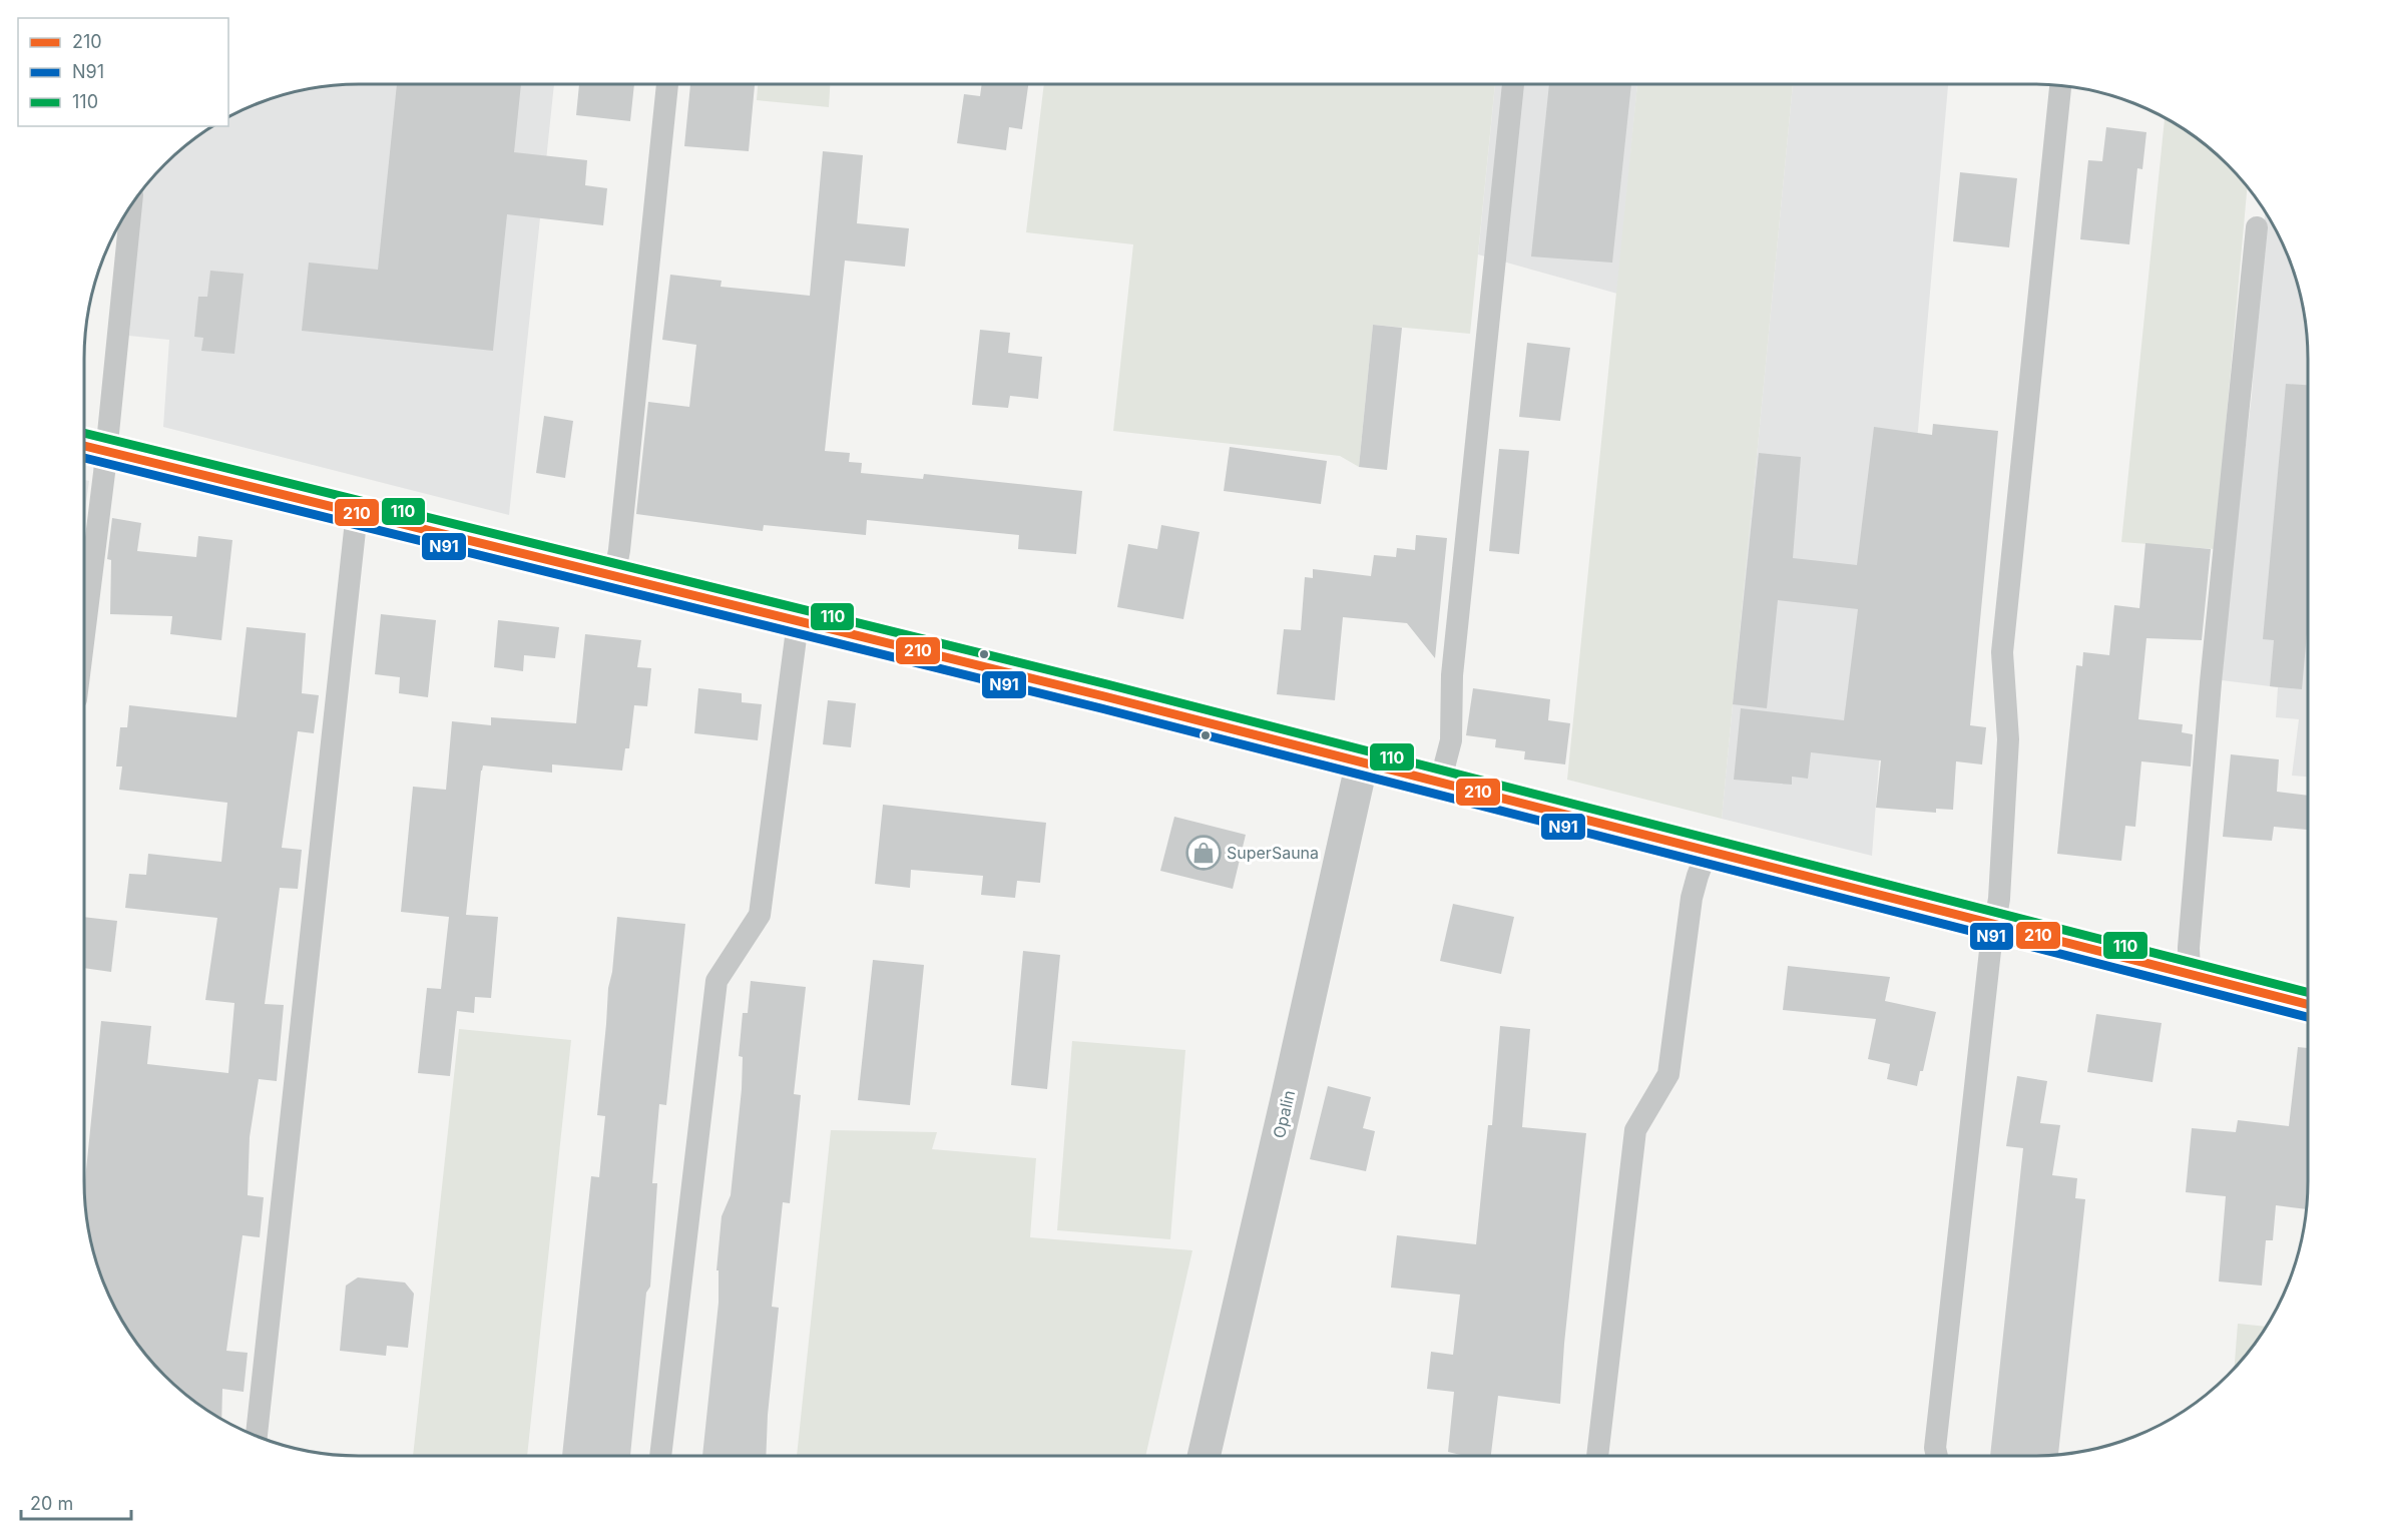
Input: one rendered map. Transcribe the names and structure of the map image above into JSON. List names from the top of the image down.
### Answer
{
  "streets": {
    "street": ["Opalin"]
  },
  "places": {
    "shop": ["SuperSauna"]
  },
  "lines": ["transit line 110", "transit line 210", "transit line N91"],
  "legend": ["210", "N91", "110"],
  "scale_bar": "20 m"
}
